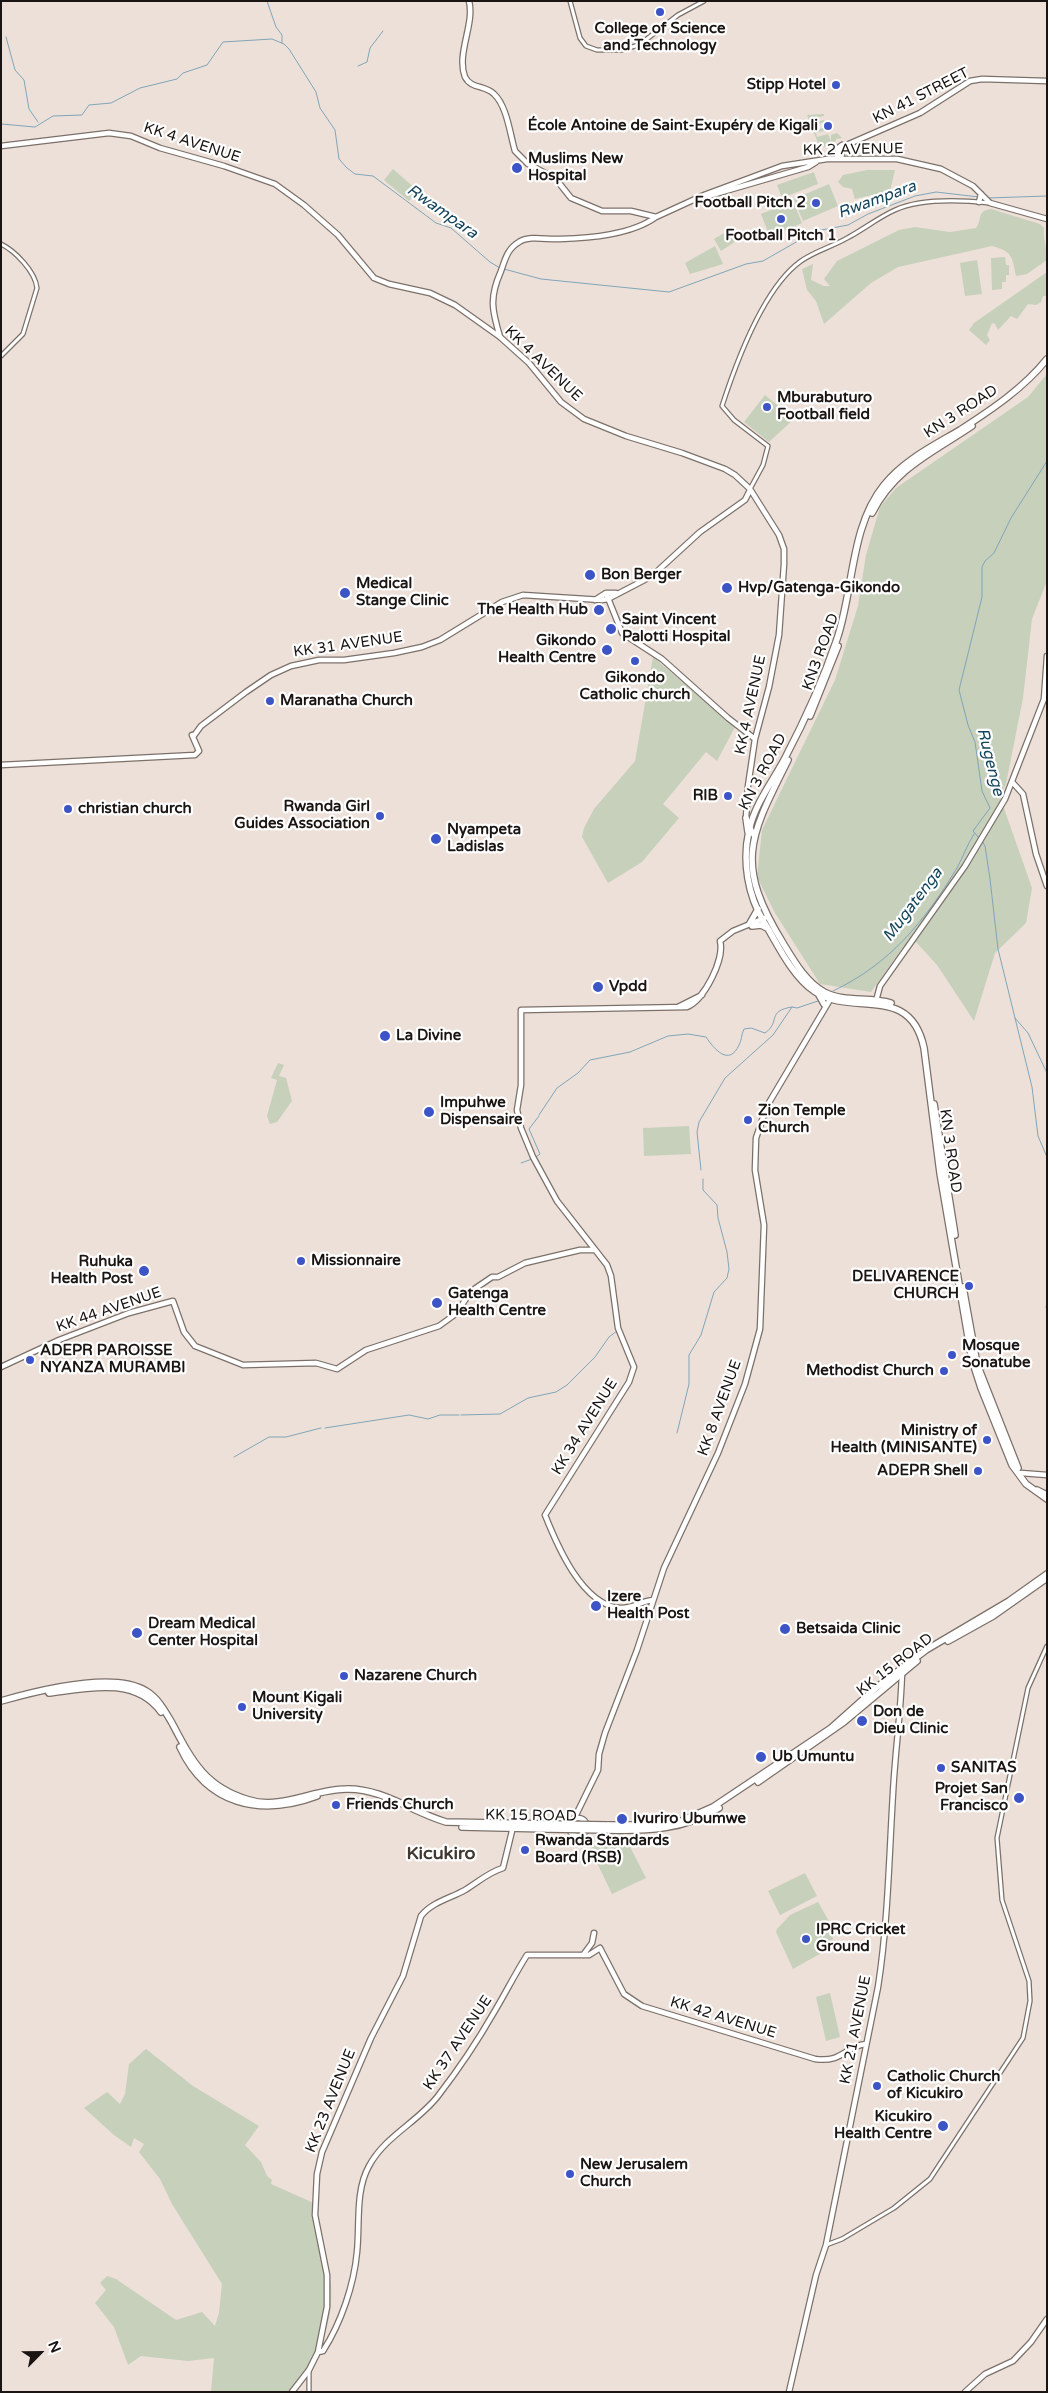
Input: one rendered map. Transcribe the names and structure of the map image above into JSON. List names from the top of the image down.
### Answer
{
  "streets": {
    "highway": ["KN 3 ROAD", "KN3 ROAD", "KK 15 ROAD"],
    "main road": [
      "KN 41 STREET",
      "KK 4 AVENUE",
      "KK 2 AVENUE",
      "KK 31 AVENUE",
      "KK 44 AVENUE",
      "KK 8 AVENUE",
      "KK 34 AVENUE",
      "KK 42 AVENUE",
      "KK 21 AVENUE",
      "KK 37 AVENUE",
      "KK 23 AVENUE"
    ]
  },
  "crossings": [
    ["KN 41 STREET", "KK 2 AVENUE"],
    ["KK 4 AVENUE", "KK 2 AVENUE"],
    ["KK 4 AVENUE", "KN 3 ROAD"],
    ["KK 4 AVENUE", "KN3 ROAD"],
    ["KN 3 ROAD", "KN3 ROAD"],
    ["KN 3 ROAD", "KK 8 AVENUE"],
    ["KK 44 AVENUE", "KK 34 AVENUE"],
    ["KK 8 AVENUE", "KK 34 AVENUE"],
    ["KK 15 ROAD", "KK 21 AVENUE"],
    ["KK 42 AVENUE", "KK 21 AVENUE"],
    ["KK 37 AVENUE", "KK 23 AVENUE"]
  ],
  "districts": ["Kicukiro"],
  "water": ["Rwampara", "Rugenge", "Mugatenga"],
  "places": [
    "College of Science and Technology",
    "Stipp Hotel",
    "École Antoine de Saint-Exupéry de Kigali",
    "Muslims New Hospital",
    "Football Pitch 2",
    "Football Pitch 1",
    "Mburabuturo Football field",
    "Bon Berger",
    "Hvp/Gatenga-Gikondo",
    "Medical Stange Clinic",
    "The Health Hub",
    "Saint Vincent Palotti Hospital",
    "Gikondo Health Centre",
    "Gikondo Catholic church",
    "Maranatha Church",
    "RIB",
    "christian church",
    "Rwanda Girl Guides Association",
    "Nyampeta Ladislas",
    "Vpdd",
    "La Divine",
    "Impuhwe Dispensaire",
    "Zion Temple Church",
    "Missionnaire",
    "Ruhuka Health Post",
    "DELIVARENCE CHURCH",
    "Gatenga Health Centre",
    "Mosque Sonatube",
    "ADEPR PAROISSE NYANZA MURAMBI",
    "Methodist Church",
    "Ministry of Health (MINISANTE)",
    "ADEPR Shell",
    "Izere Health Post",
    "Betsaida Clinic",
    "Dream Medical Center Hospital",
    "Nazarene Church",
    "Mount Kigali University",
    "Don de Dieu Clinic",
    "Ub Umuntu",
    "SANITAS",
    "Projet San Francisco",
    "Friends Church",
    "Ivuriro Ubumwe",
    "Rwanda Standards Board (RSB)",
    "IPRC Cricket Ground",
    "Catholic Church of Kicukiro",
    "Kicukiro Health Centre",
    "New Jerusalem Church"
  ],
  "north": "top right"
}
